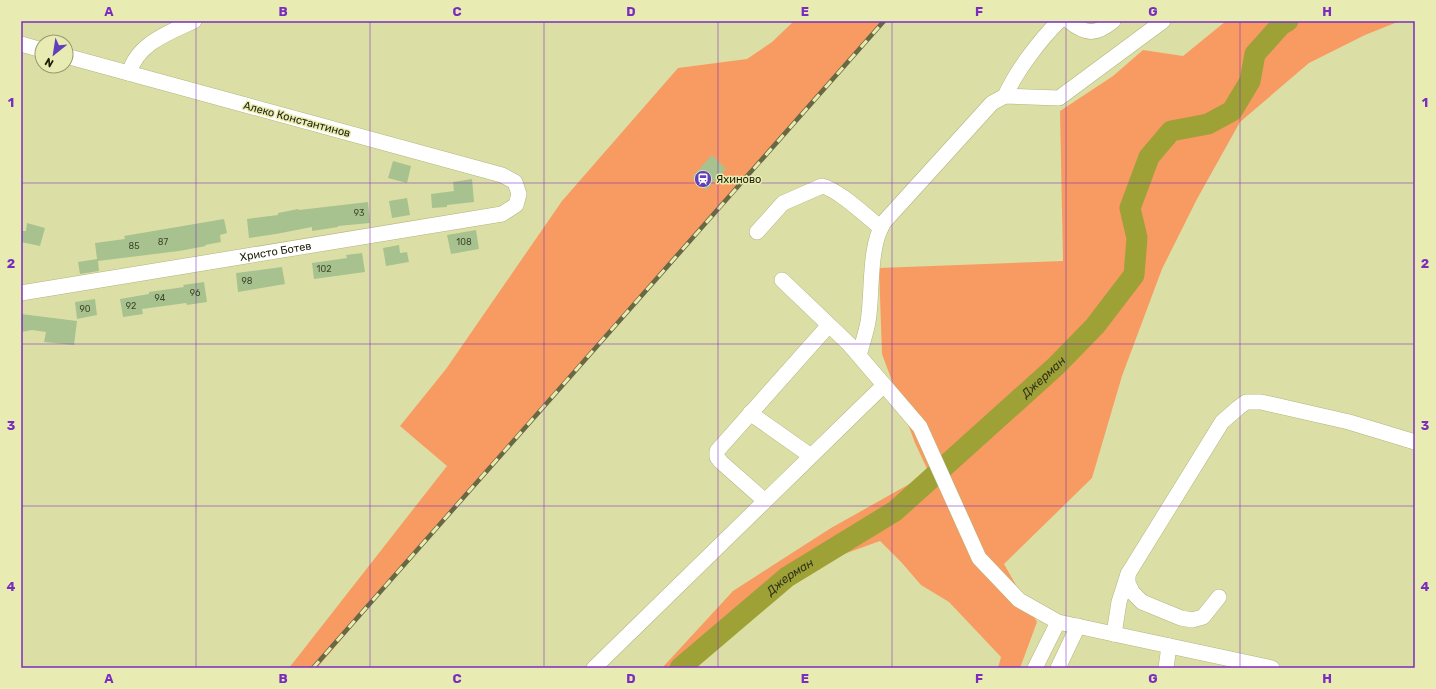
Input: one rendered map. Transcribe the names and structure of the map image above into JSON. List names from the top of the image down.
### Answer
{
  "streets": {
    "street": ["Алеко Константинов", "Христо Ботев"]
  },
  "crossings": [
    ["Алеко Константинов", "Христо Ботев"]
  ],
  "water": ["Джерман"],
  "places": {
    "station": ["Яхиново"]
  },
  "house_numbers": [
    "93",
    "87",
    "108",
    "85",
    "102",
    "98",
    "96",
    "94",
    "92",
    "90"
  ],
  "north": "bottom left",
  "grid": {
    "columns": [
      "A",
      "B",
      "C",
      "D",
      "E",
      "F",
      "G",
      "H"
    ],
    "rows": [
      "1",
      "2",
      "3",
      "4"
    ]
  }
}
